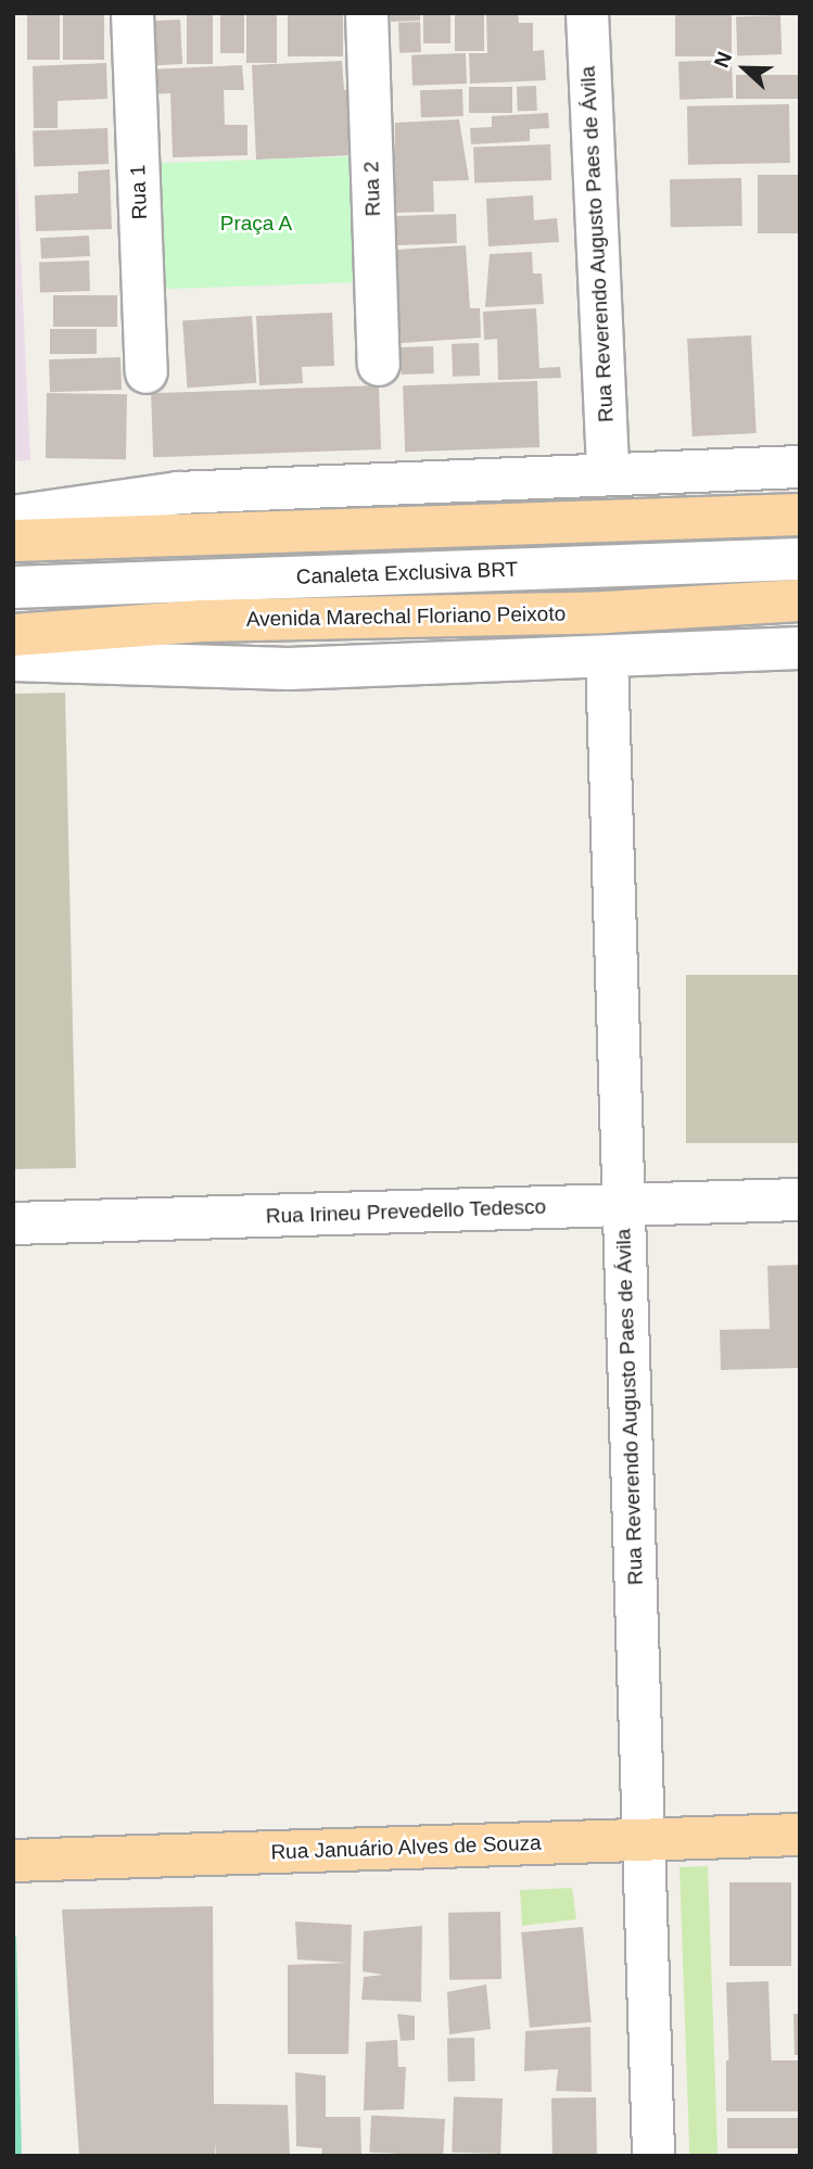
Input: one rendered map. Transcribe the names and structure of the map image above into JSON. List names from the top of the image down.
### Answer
{
  "streets": {
    "main road": ["Avenida Marechal Floriano Peixoto", "Rua Januário Alves de Souza"],
    "street": [
      "Rua 2",
      "Rua 1",
      "Rua Reverendo Augusto Paes de Ávila",
      "Canaleta Exclusiva BRT",
      "Rua Irineu Prevedello Tedesco"
    ]
  },
  "crossings": [
    ["Rua Reverendo Augusto Paes de Ávila", "Rua Irineu Prevedello Tedesco"],
    ["Rua Reverendo Augusto Paes de Ávila", "Rua Januário Alves de Souza"]
  ],
  "parks": ["Praça A"],
  "north": "left"
}
